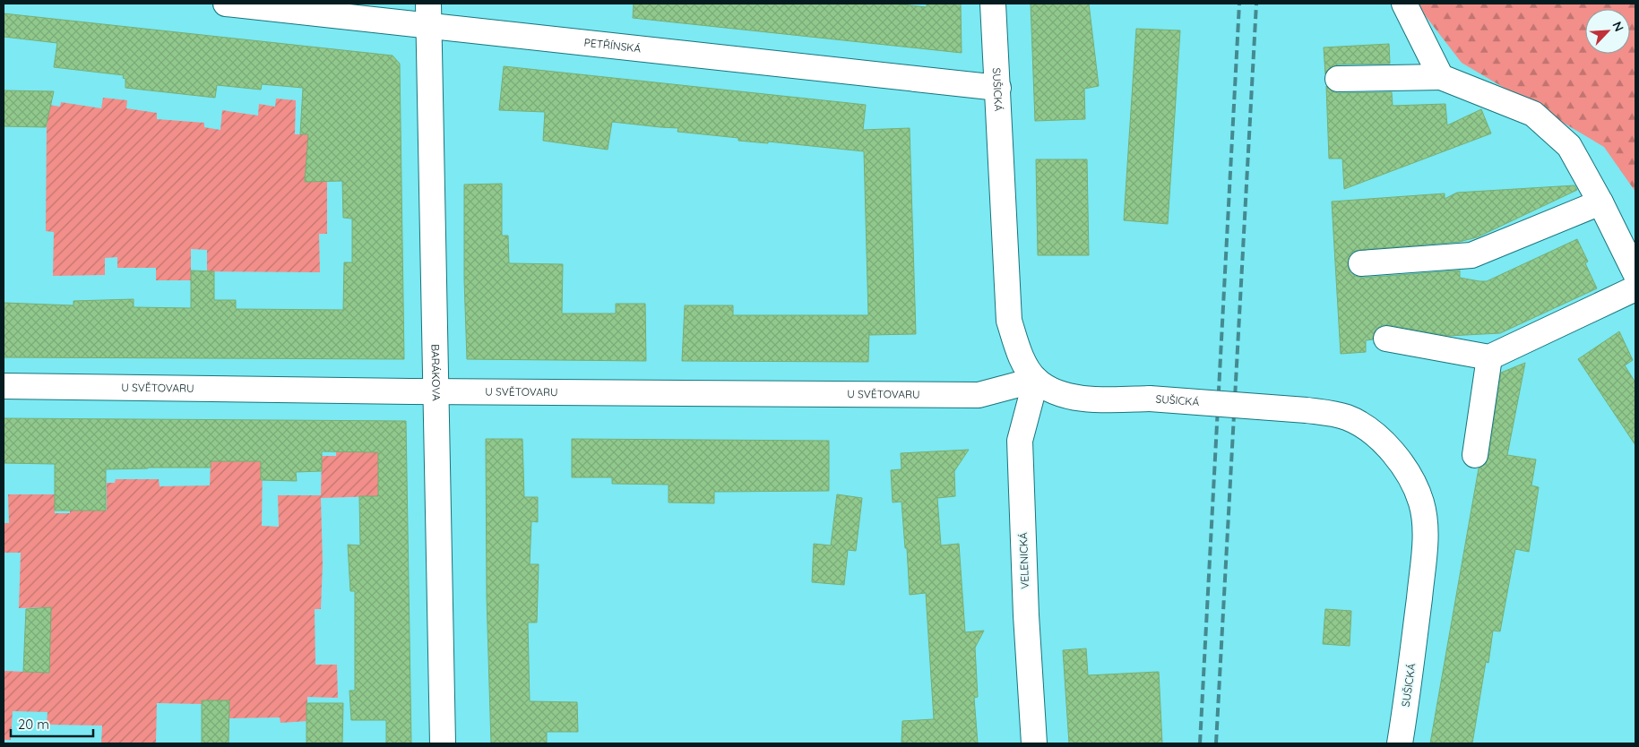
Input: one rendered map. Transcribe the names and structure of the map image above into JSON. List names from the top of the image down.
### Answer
{
  "streets": {
    "street": [
      "PETŘÍNSKÁ",
      "SUŠICKÁ",
      "BARÁKOVA",
      "U SVĚTOVARU",
      "VELENICKÁ"
    ]
  },
  "crossings": [
    ["PETŘÍNSKÁ", "SUŠICKÁ"],
    ["PETŘÍNSKÁ", "BARÁKOVA"],
    ["SUŠICKÁ", "U SVĚTOVARU"],
    ["SUŠICKÁ", "VELENICKÁ"],
    ["BARÁKOVA", "U SVĚTOVARU"],
    ["U SVĚTOVARU", "VELENICKÁ"]
  ],
  "scale_bar": "20 m",
  "north": "top right"
}
